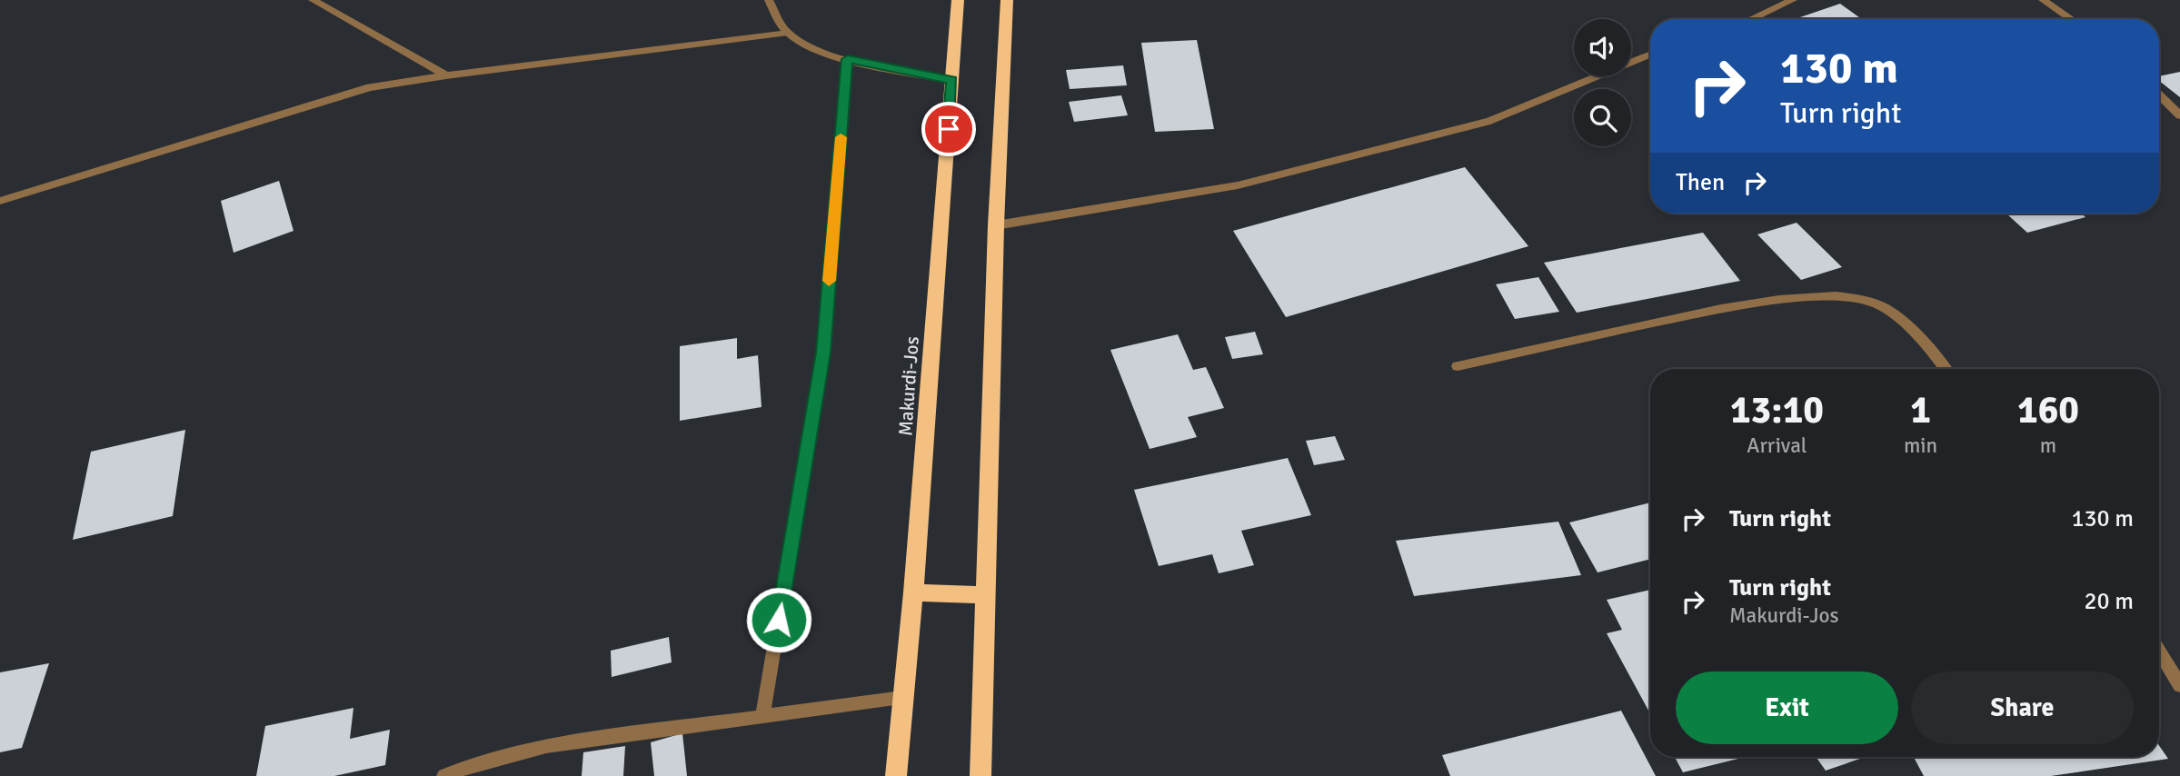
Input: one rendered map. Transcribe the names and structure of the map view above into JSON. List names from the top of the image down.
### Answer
{
  "streets": {
    "highway": ["Makurdi-Jos"]
  },
  "page": {
    "turn": ["130 m", "Turn right"],
    "then": "Then",
    "eta": [
      "13:10",
      "Arrival",
      "1",
      "min",
      "160",
      "m"
    ],
    "list": [
      {
        "name": "Turn right",
        "value": "130 m"
      },
      {
        "name": "Turn right",
        "note": "Makurdi-Jos",
        "value": "20 m"
      }
    ],
    "buttons": ["Exit", "Share"]
  }
}
